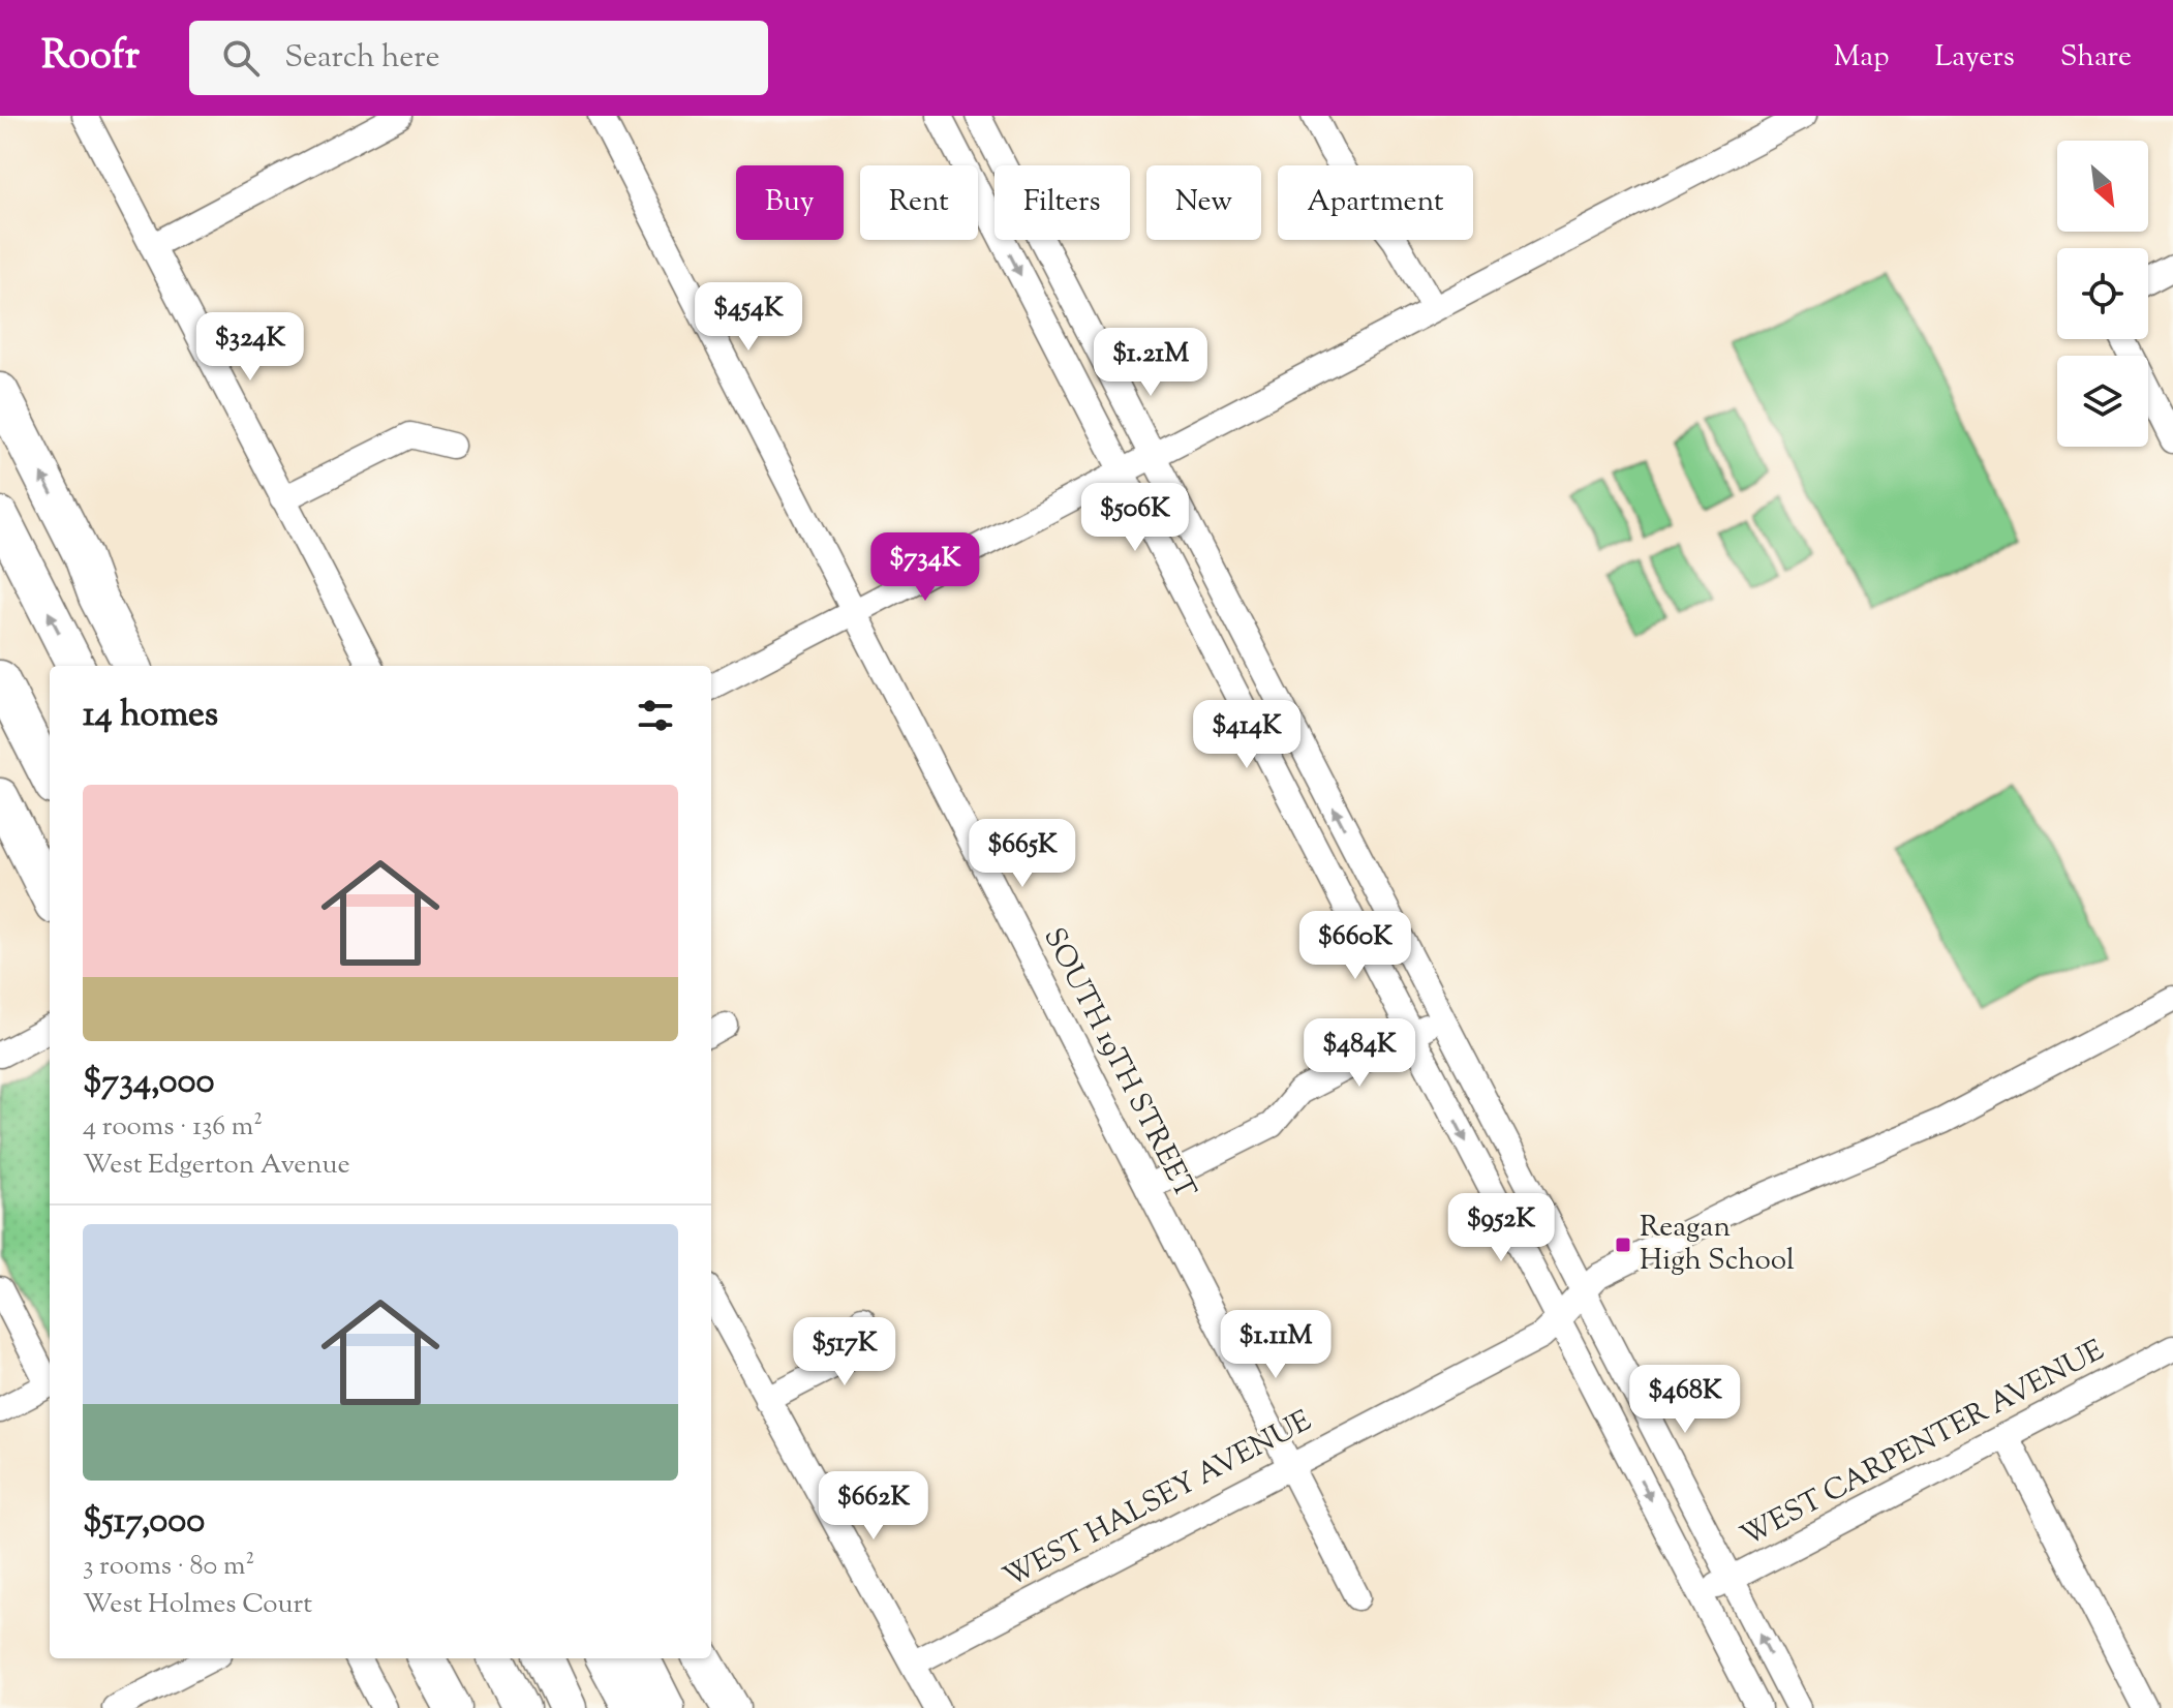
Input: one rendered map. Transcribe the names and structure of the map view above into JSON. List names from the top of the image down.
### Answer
{
  "streets": {
    "street": ["SOUTH 19TH STREET", "WEST CARPENTER AVENUE", "WEST HALSEY AVENUE"]
  },
  "crossings": [
    ["SOUTH 19TH STREET", "WEST HALSEY AVENUE"]
  ],
  "places": {
    "transit": ["Reagan High School"]
  },
  "north": "bottom right",
  "page": {
    "header": "Roofr",
    "search": "Search here",
    "nav": ["Map", "Layers", "Share"],
    "chip": [
      "Buy",
      "Rent",
      "Filters",
      "New",
      "Apartment"
    ],
    "price": [
      "$454K",
      "$324K",
      "$1.21M",
      "$506K",
      "$734K",
      "$414K",
      "$665K",
      "$660K",
      "$484K",
      "$952K",
      "$1.11M",
      "$517K",
      "$468K",
      "$662K"
    ],
    "heading": "14 homes",
    "list": [
      {
        "name": "$734,000",
        "note": "4 rooms · 136 m² · West Edgerton Avenue"
      },
      {
        "name": "$517,000",
        "note": "3 rooms · 80 m² · West Holmes Court"
      }
    ]
  }
}
